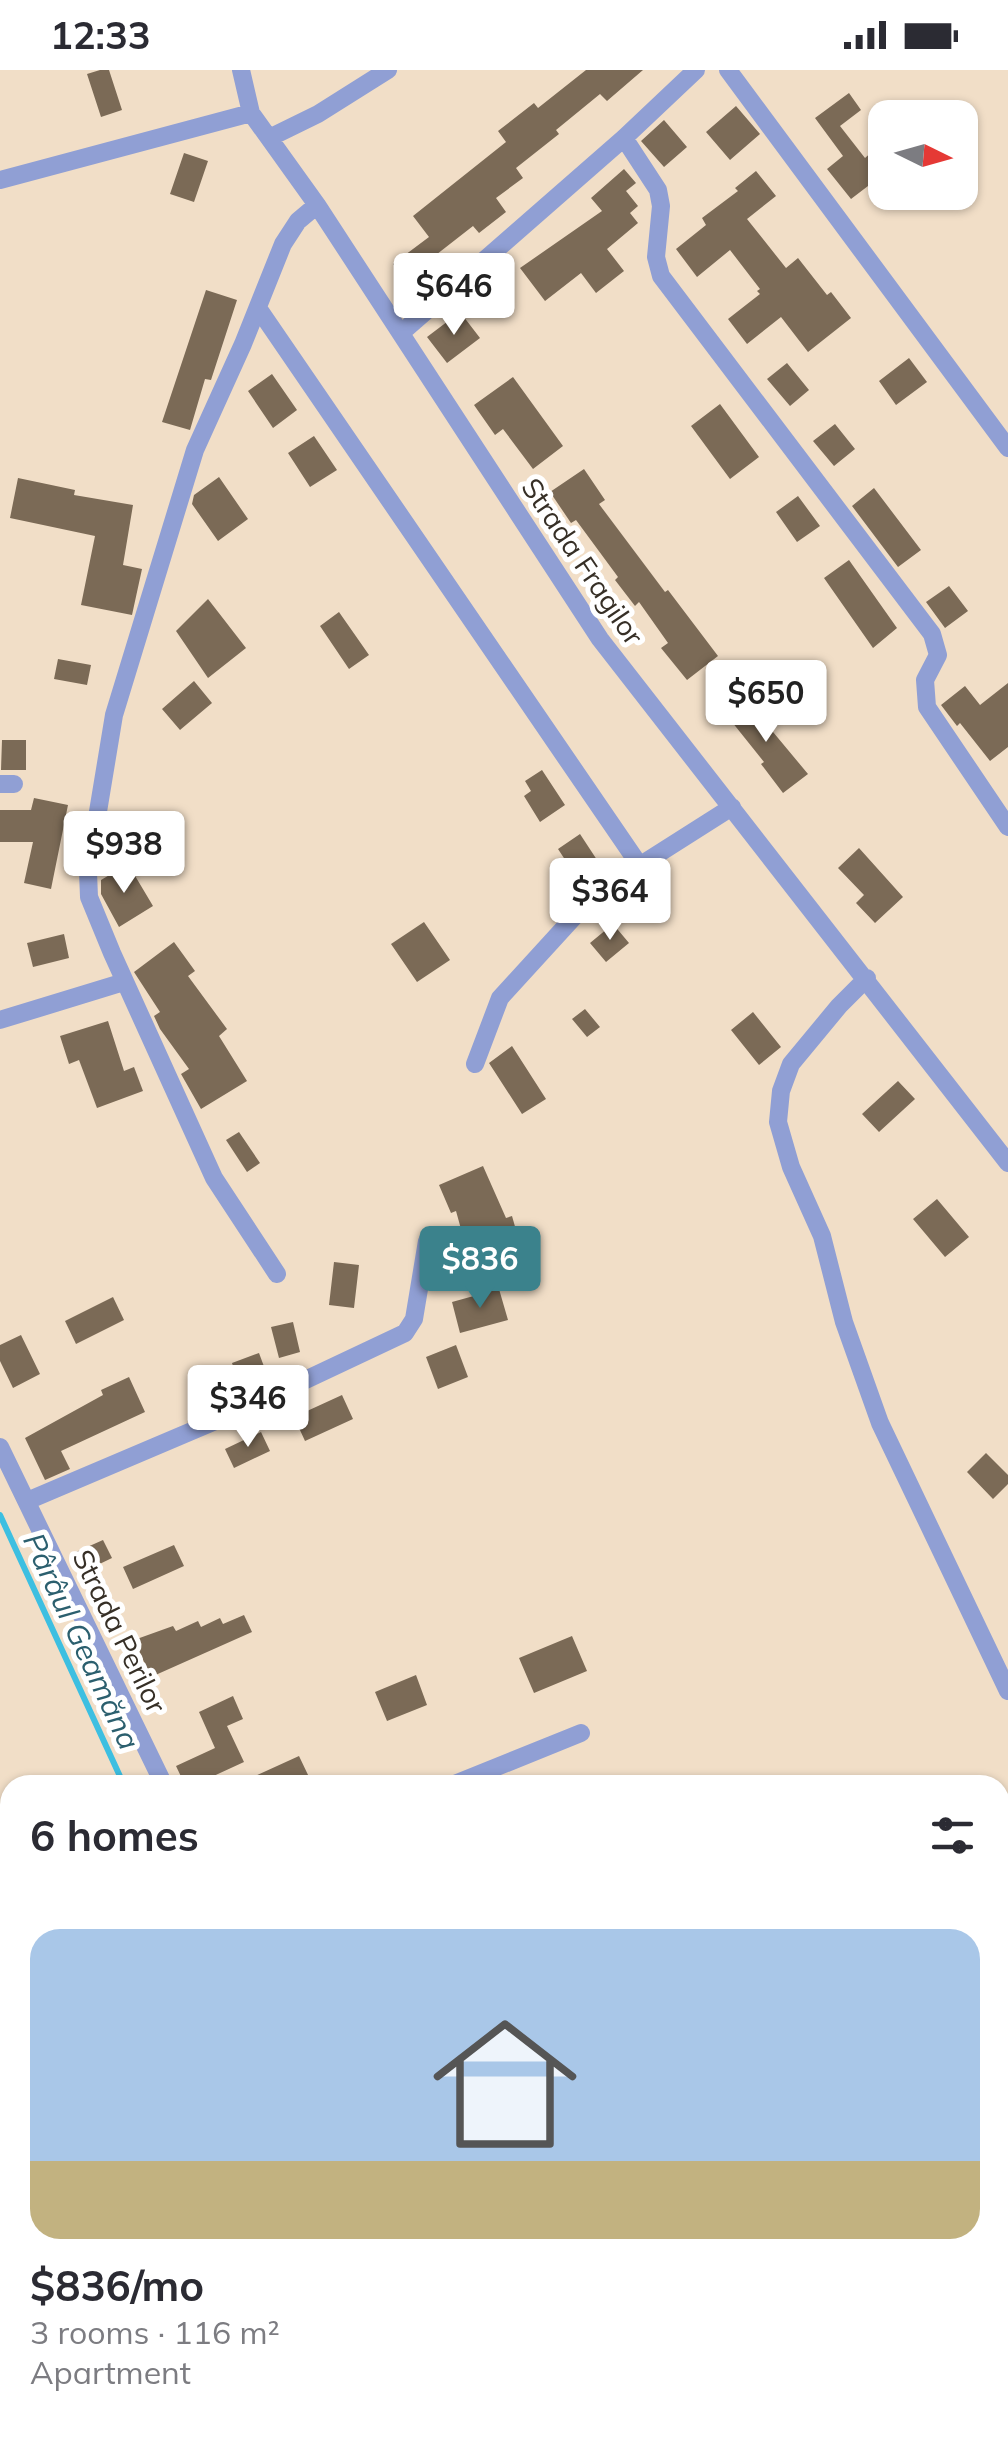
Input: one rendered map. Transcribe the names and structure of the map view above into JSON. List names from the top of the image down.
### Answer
{
  "streets": {
    "street": ["Strada Fragilor", "Strada Perilor"]
  },
  "water": ["Pârâul Geamăna"],
  "north": "right",
  "page": {
    "status": "12:33",
    "price": [
      "$646",
      "$650",
      "$938",
      "$364",
      "$836",
      "$346"
    ],
    "heading": "6 homes",
    "list": [
      {
        "name": "$836/mo",
        "note": "3 rooms · 116 m² · Apartment"
      }
    ]
  }
}
